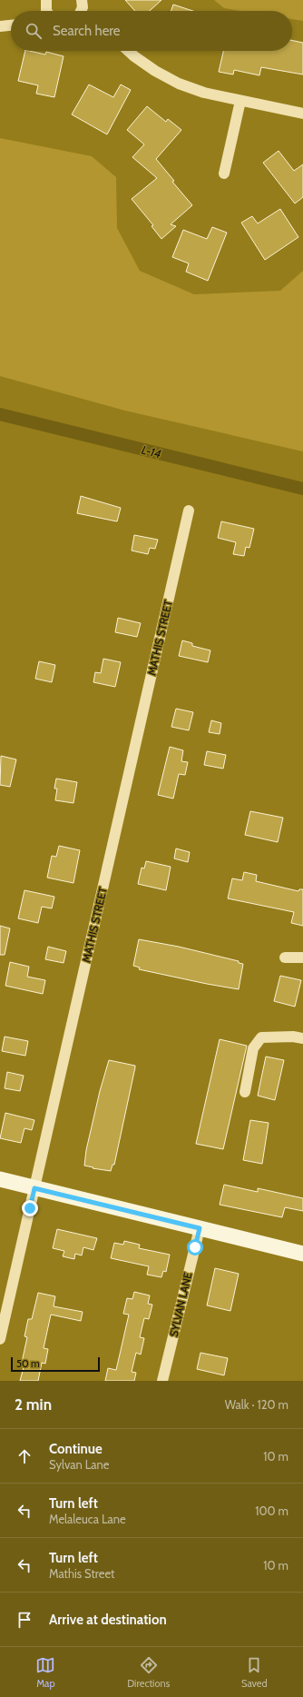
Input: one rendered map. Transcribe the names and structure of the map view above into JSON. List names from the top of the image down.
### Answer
{
  "streets": {
    "street": ["MATHIS STREET", "SYLVAN LANE"]
  },
  "water": ["L-14"],
  "scale_bar": "50 m",
  "page": {
    "search": "Search here",
    "scale": "50 m",
    "heading": ["2 min", "Walk · 120 m"],
    "list": [
      ["Continue", "Sylvan Lane", "10 m"],
      ["Turn left", "Melaleuca Lane", "100 m"],
      ["Turn left", "Mathis Street", "10 m"],
      "Arrive at destination"
    ],
    "nav": ["Map", "Directions", "Saved"]
  }
}
